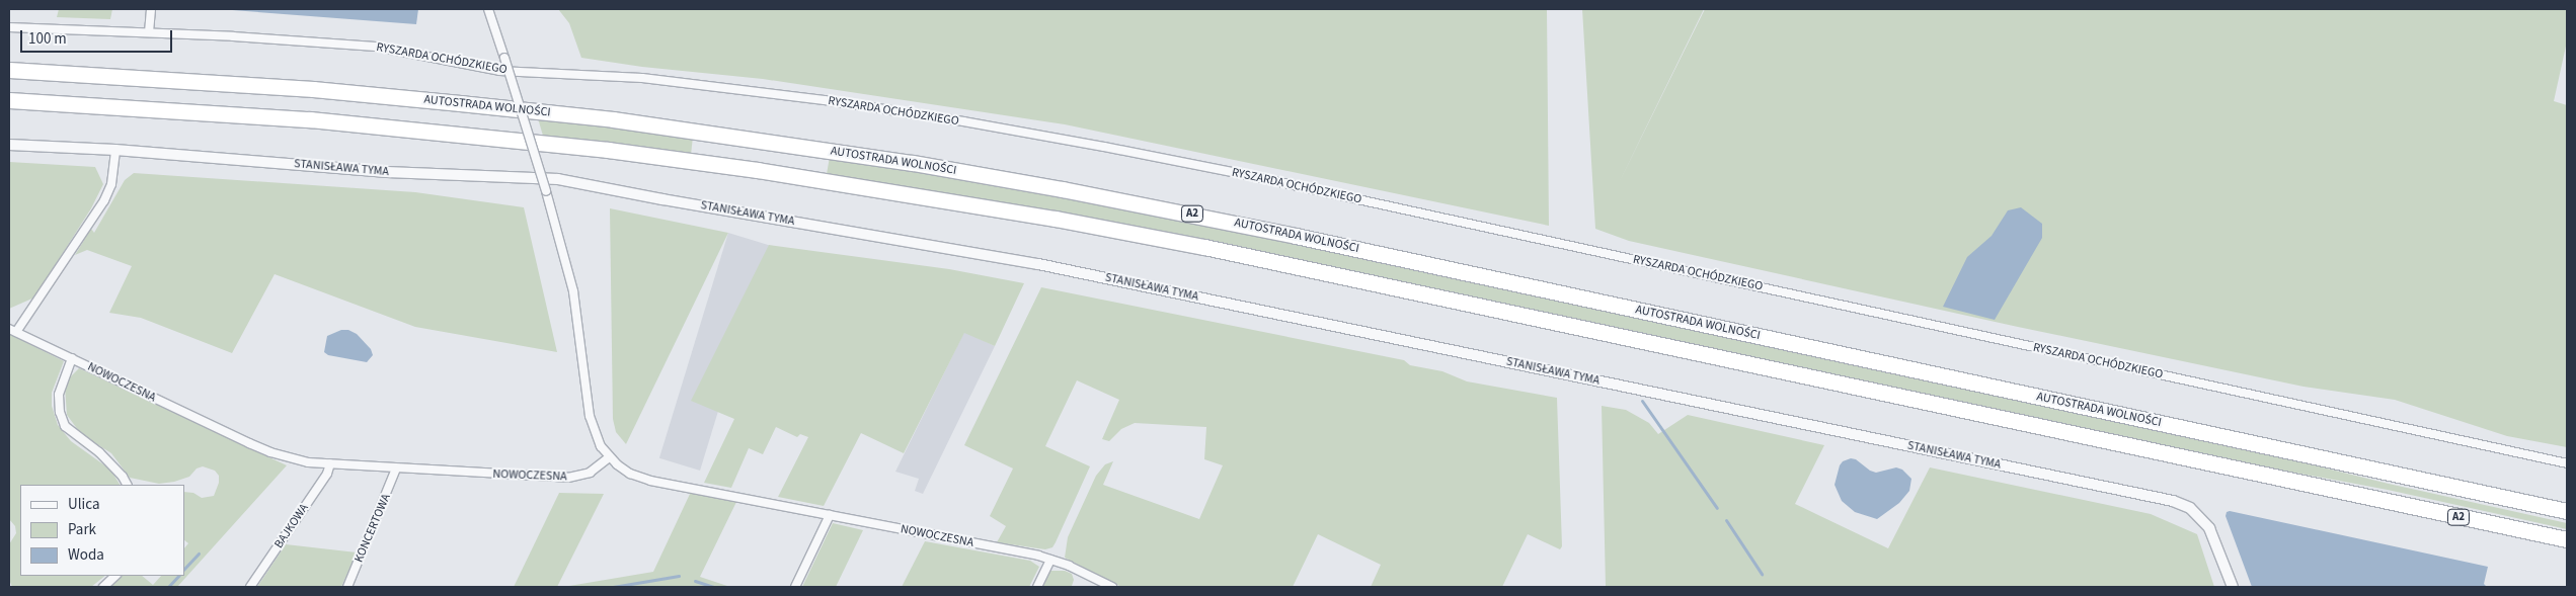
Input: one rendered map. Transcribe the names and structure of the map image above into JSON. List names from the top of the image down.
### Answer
{
  "streets": {
    "highway": ["AUTOSTRADA WOLNOŚCI", "A2"],
    "street": [
      "RYSZARDA OCHÓDZKIEGO",
      "STANISŁAWA TYMA",
      "NOWOCZESNA",
      "BAJKOWA",
      "KONCERTOWA"
    ]
  },
  "crossings": [
    ["STANISŁAWA TYMA", "NOWOCZESNA"],
    ["NOWOCZESNA", "BAJKOWA"],
    ["NOWOCZESNA", "KONCERTOWA"]
  ],
  "legend": ["Ulica", "Park", "Woda"],
  "scale_bar": "100 m"
}
